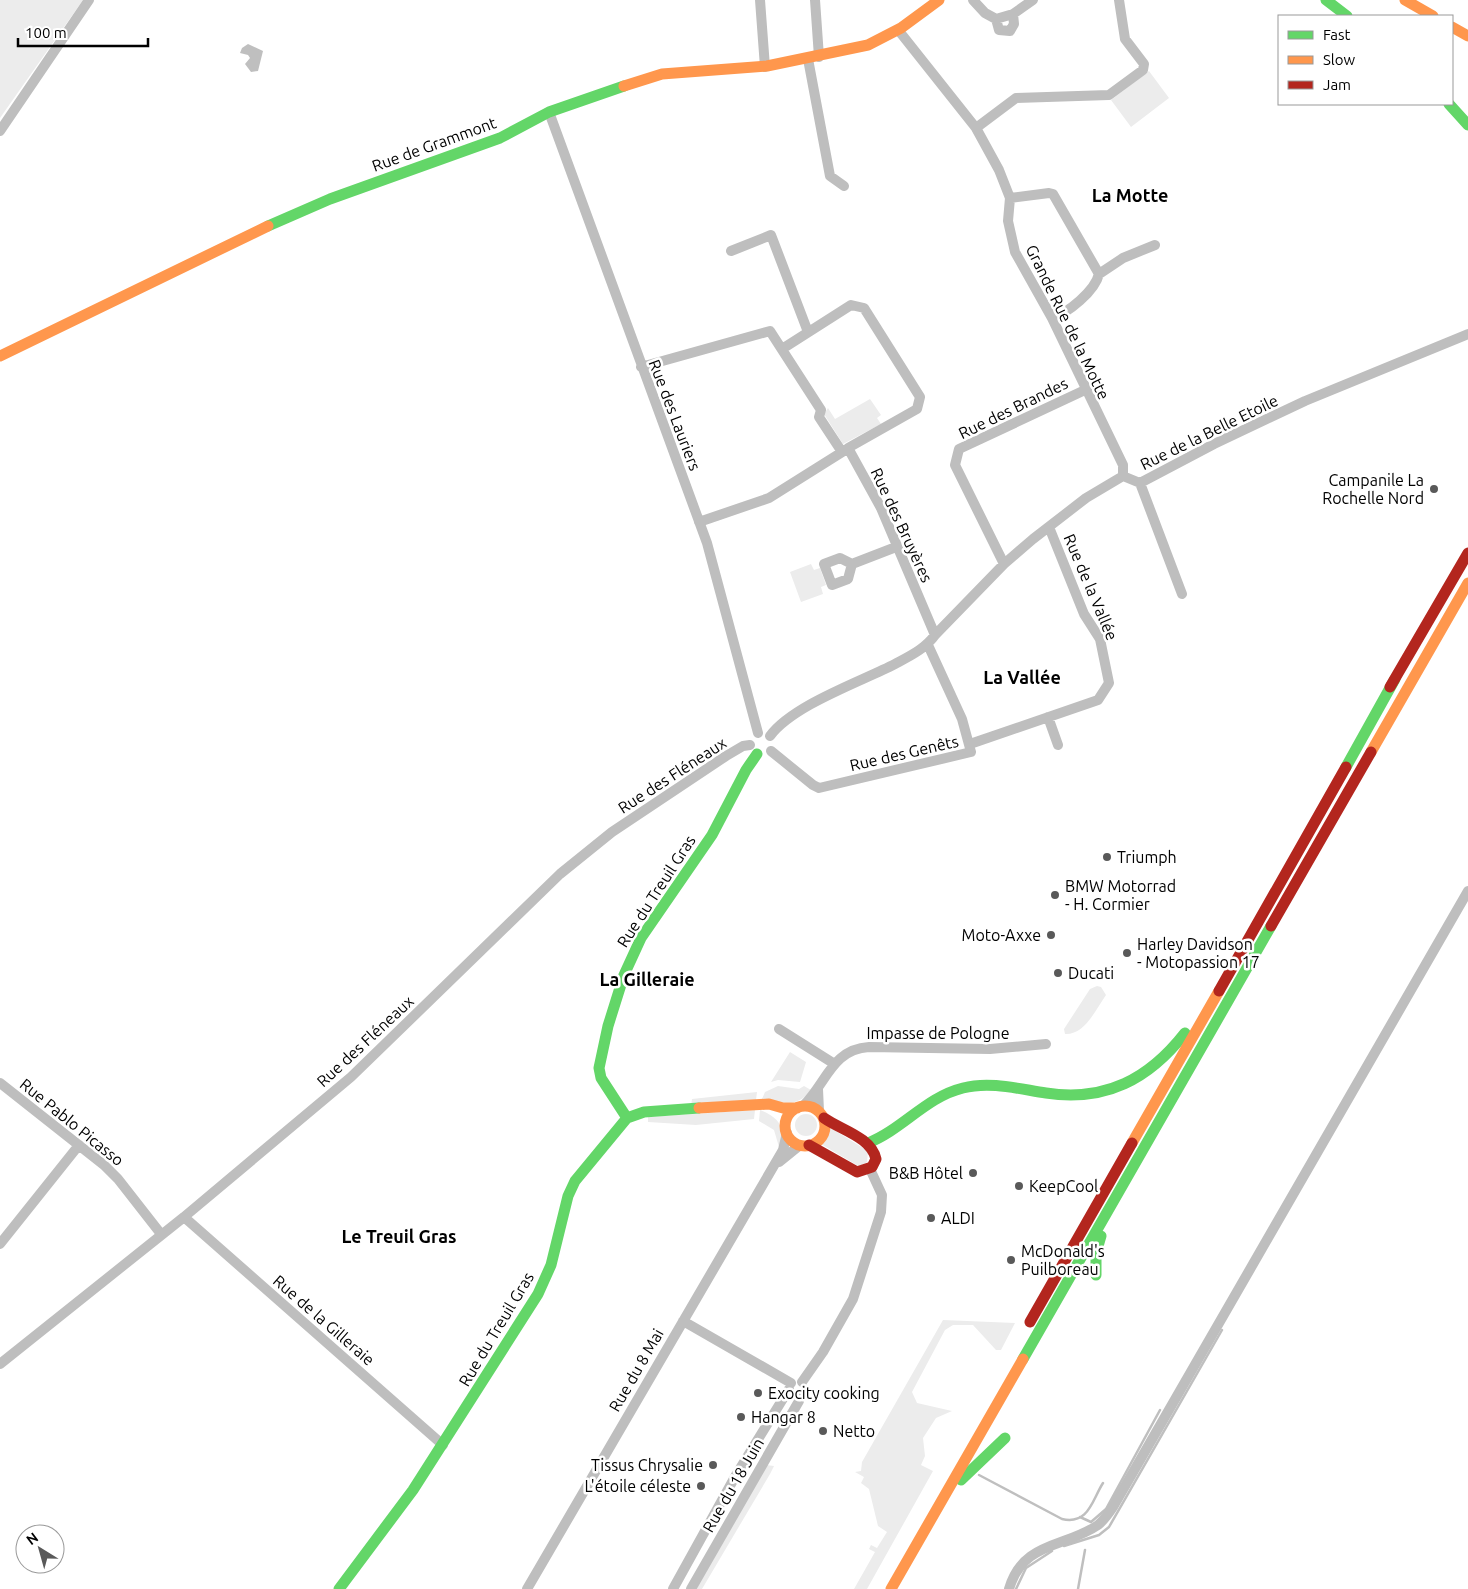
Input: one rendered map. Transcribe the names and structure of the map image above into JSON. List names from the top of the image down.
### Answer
{
  "streets": {
    "main road": ["Rue de Grammont", "Rue du Treuil Gras"],
    "street": [
      "Grande Rue de la Motte",
      "Rue des Brandes",
      "Rue des Lauriers",
      "Rue de la Belle Etoile",
      "Rue des Bruyères",
      "Rue de la Vallée",
      "Rue des Genêts",
      "Rue des Fléneaux",
      "Impasse de Pologne",
      "Rue Pablo Picasso",
      "Rue de la Gilleraie",
      "Rue du 8 Mai",
      "Rue du 18 Juin"
    ]
  },
  "crossings": [
    ["Rue de Grammont", "Grande Rue de la Motte"],
    ["Rue de Grammont", "Rue des Lauriers"],
    ["Grande Rue de la Motte", "Rue des Brandes"],
    ["Grande Rue de la Motte", "Rue de la Belle Etoile"],
    ["Rue des Brandes", "Rue de la Belle Etoile"],
    ["Rue des Lauriers", "Rue de la Belle Etoile"],
    ["Rue des Lauriers", "Rue des Bruyères"],
    ["Rue des Lauriers", "Rue des Genêts"],
    ["Rue des Lauriers", "Rue des Fléneaux"],
    ["Rue des Lauriers", "Rue du Treuil Gras"],
    ["Rue de la Belle Etoile", "Rue des Bruyères"],
    ["Rue de la Belle Etoile", "Rue de la Vallée"],
    ["Rue de la Belle Etoile", "Rue des Genêts"],
    ["Rue de la Belle Etoile", "Rue des Fléneaux"],
    ["Rue de la Belle Etoile", "Rue du Treuil Gras"],
    ["Rue de la Vallée", "Rue des Genêts"],
    ["Rue des Genêts", "Rue des Fléneaux"],
    ["Rue des Genêts", "Rue du Treuil Gras"],
    ["Rue des Fléneaux", "Rue du Treuil Gras"],
    ["Rue des Fléneaux", "Rue Pablo Picasso"],
    ["Rue des Fléneaux", "Rue de la Gilleraie"],
    ["Rue du Treuil Gras", "Rue de la Gilleraie"],
    ["Impasse de Pologne", "Rue du 8 Mai"]
  ],
  "districts": [
    "La Motte",
    "La Vallée",
    "La Gilleraie",
    "Le Treuil Gras"
  ],
  "places": [
    "Campanile La Rochelle Nord",
    "Triumph",
    "BMW Motorrad - H. Cormier",
    "Moto-Axxe",
    "Harley Davidson - Motopassion 17",
    "Ducati",
    "B&B Hôtel",
    "KeepCool",
    "ALDI",
    "McDonald's Puilboreau",
    "Exocity cooking",
    "Hangar 8",
    "Netto",
    "Tissus Chrysalie",
    "L'étoile céleste"
  ],
  "legend": ["Fast", "Slow", "Jam"],
  "scale_bar": "100 m",
  "north": "top left"
}
